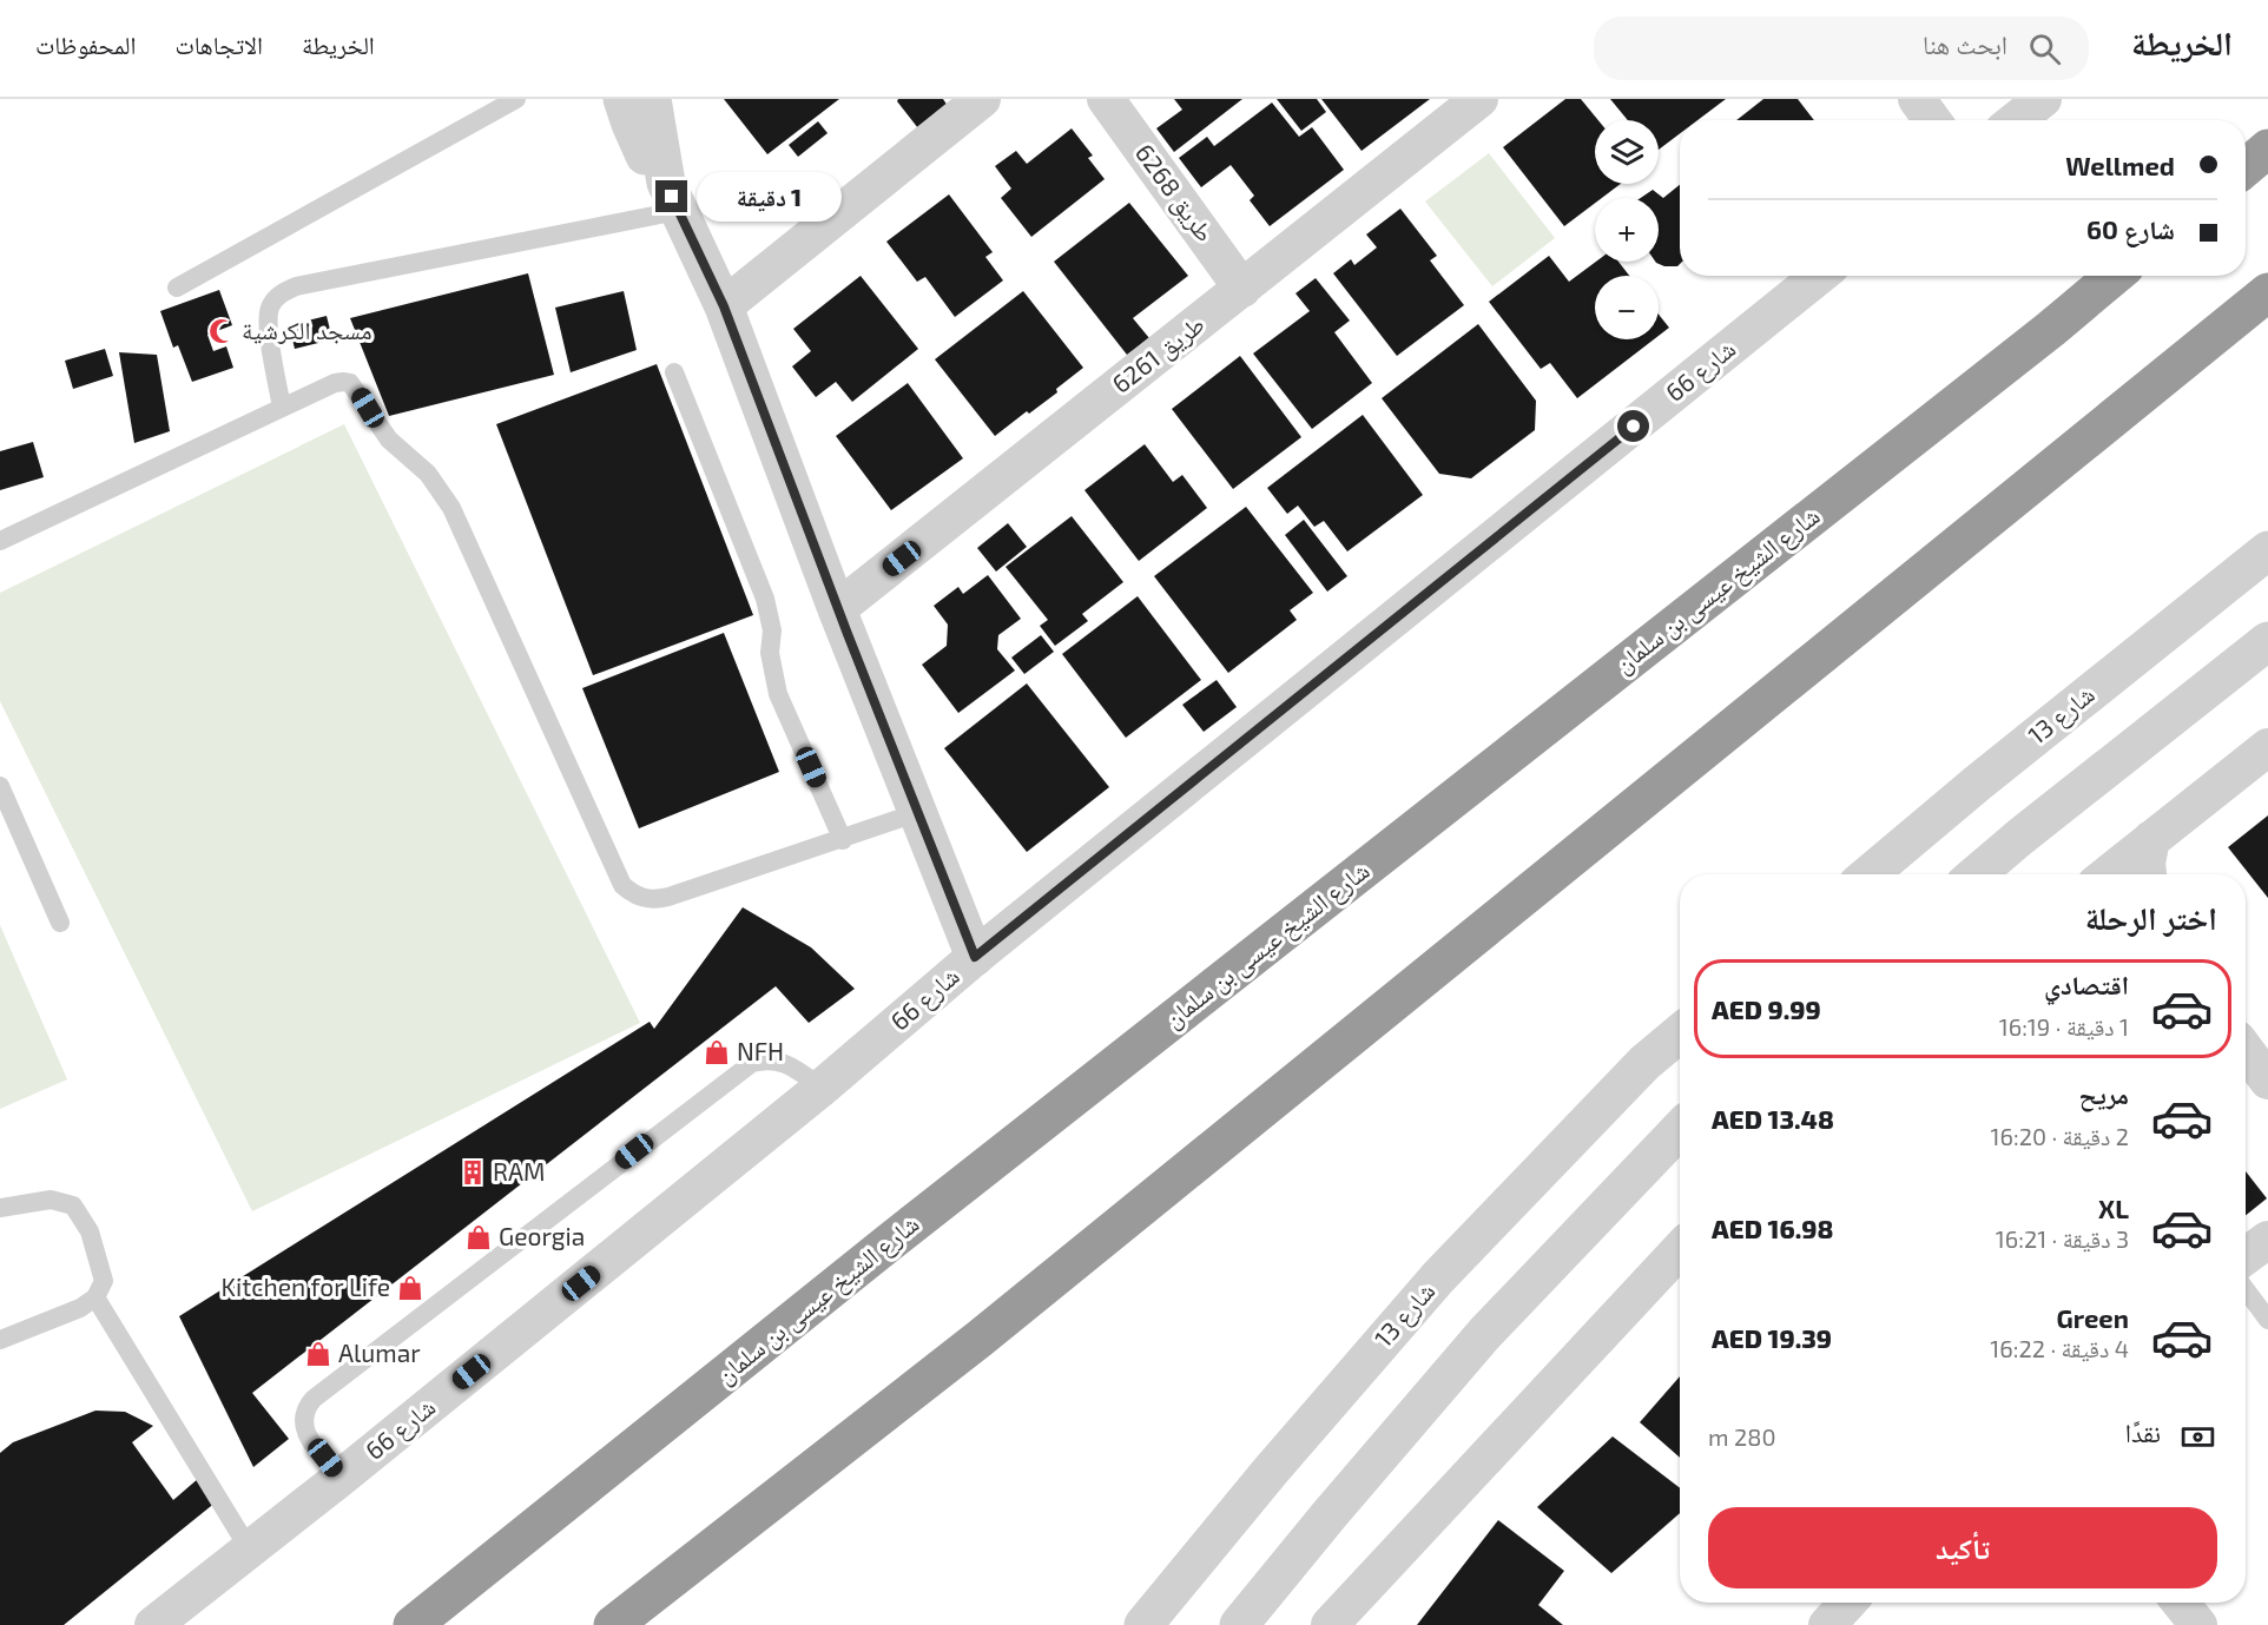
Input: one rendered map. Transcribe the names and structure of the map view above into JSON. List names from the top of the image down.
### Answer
{
  "streets": {
    "highway": ["شارع الشيخ عيسى بن سلمان"],
    "street": [
      "طريق 6268",
      "طريق 6261",
      "شارع 66",
      "شارع 13"
    ]
  },
  "crossings": [
    ["طريق 6268", "طريق 6261"]
  ],
  "places": {
    "mosque": ["مسجد الكرشية"],
    "shop": [
      "NFH",
      "Georgia",
      "Kitchen for Life",
      "Alumar"
    ],
    "building": ["RAM"]
  },
  "page": {
    "header": "الخريطة",
    "search": "ابحث هنا",
    "nav": ["الخريطة", "الاتجاهات", "المحفوظات"],
    "map_buttons": ["+", "−"],
    "banner": ["Wellmed", "شارع 60"],
    "bubble": "1 دقيقة",
    "heading": "اختر الرحلة",
    "list": [
      {
        "name": "اقتصادي",
        "note": "1 دقيقة · 16:19",
        "value": "AED 9.99"
      },
      {
        "name": "مريح",
        "note": "2 دقيقة · 16:20",
        "value": "AED 13.48"
      },
      {
        "name": "XL",
        "note": "3 دقيقة · 16:21",
        "value": "AED 16.98"
      },
      {
        "name": "Green",
        "note": "4 دقيقة · 16:22",
        "value": "AED 19.39"
      }
    ],
    "pay": ["نقدًا", "280 m"],
    "buttons": "تأكيد"
  }
}
